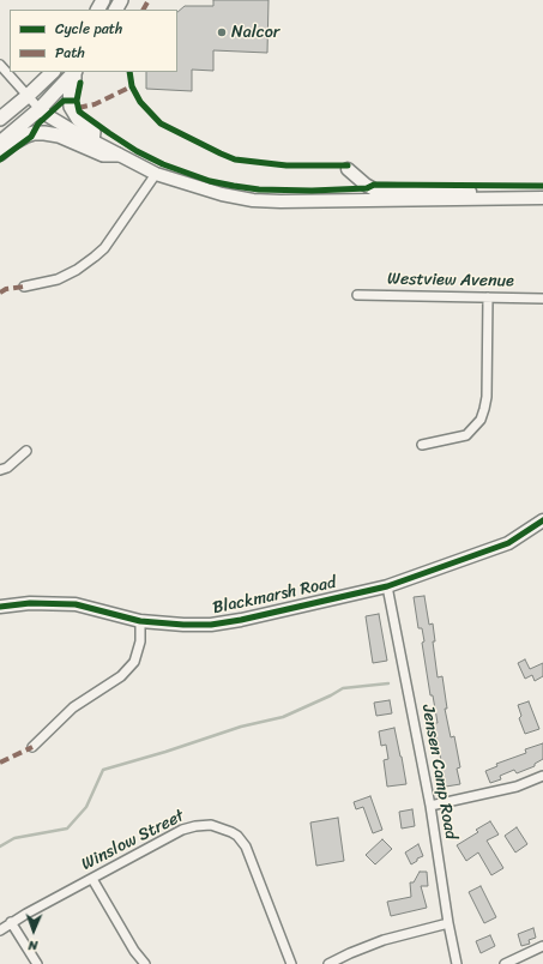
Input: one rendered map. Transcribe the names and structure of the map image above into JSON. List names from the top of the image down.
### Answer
{
  "streets": {
    "main road": ["Blackmarsh Road"],
    "street": ["Westview Avenue", "Jensen Camp Road", "Winslow Street"]
  },
  "crossings": [
    ["Blackmarsh Road", "Jensen Camp Road"]
  ],
  "places": ["Nalcor"],
  "legend": ["Cycle path", "Path"],
  "north": "bottom"
}
